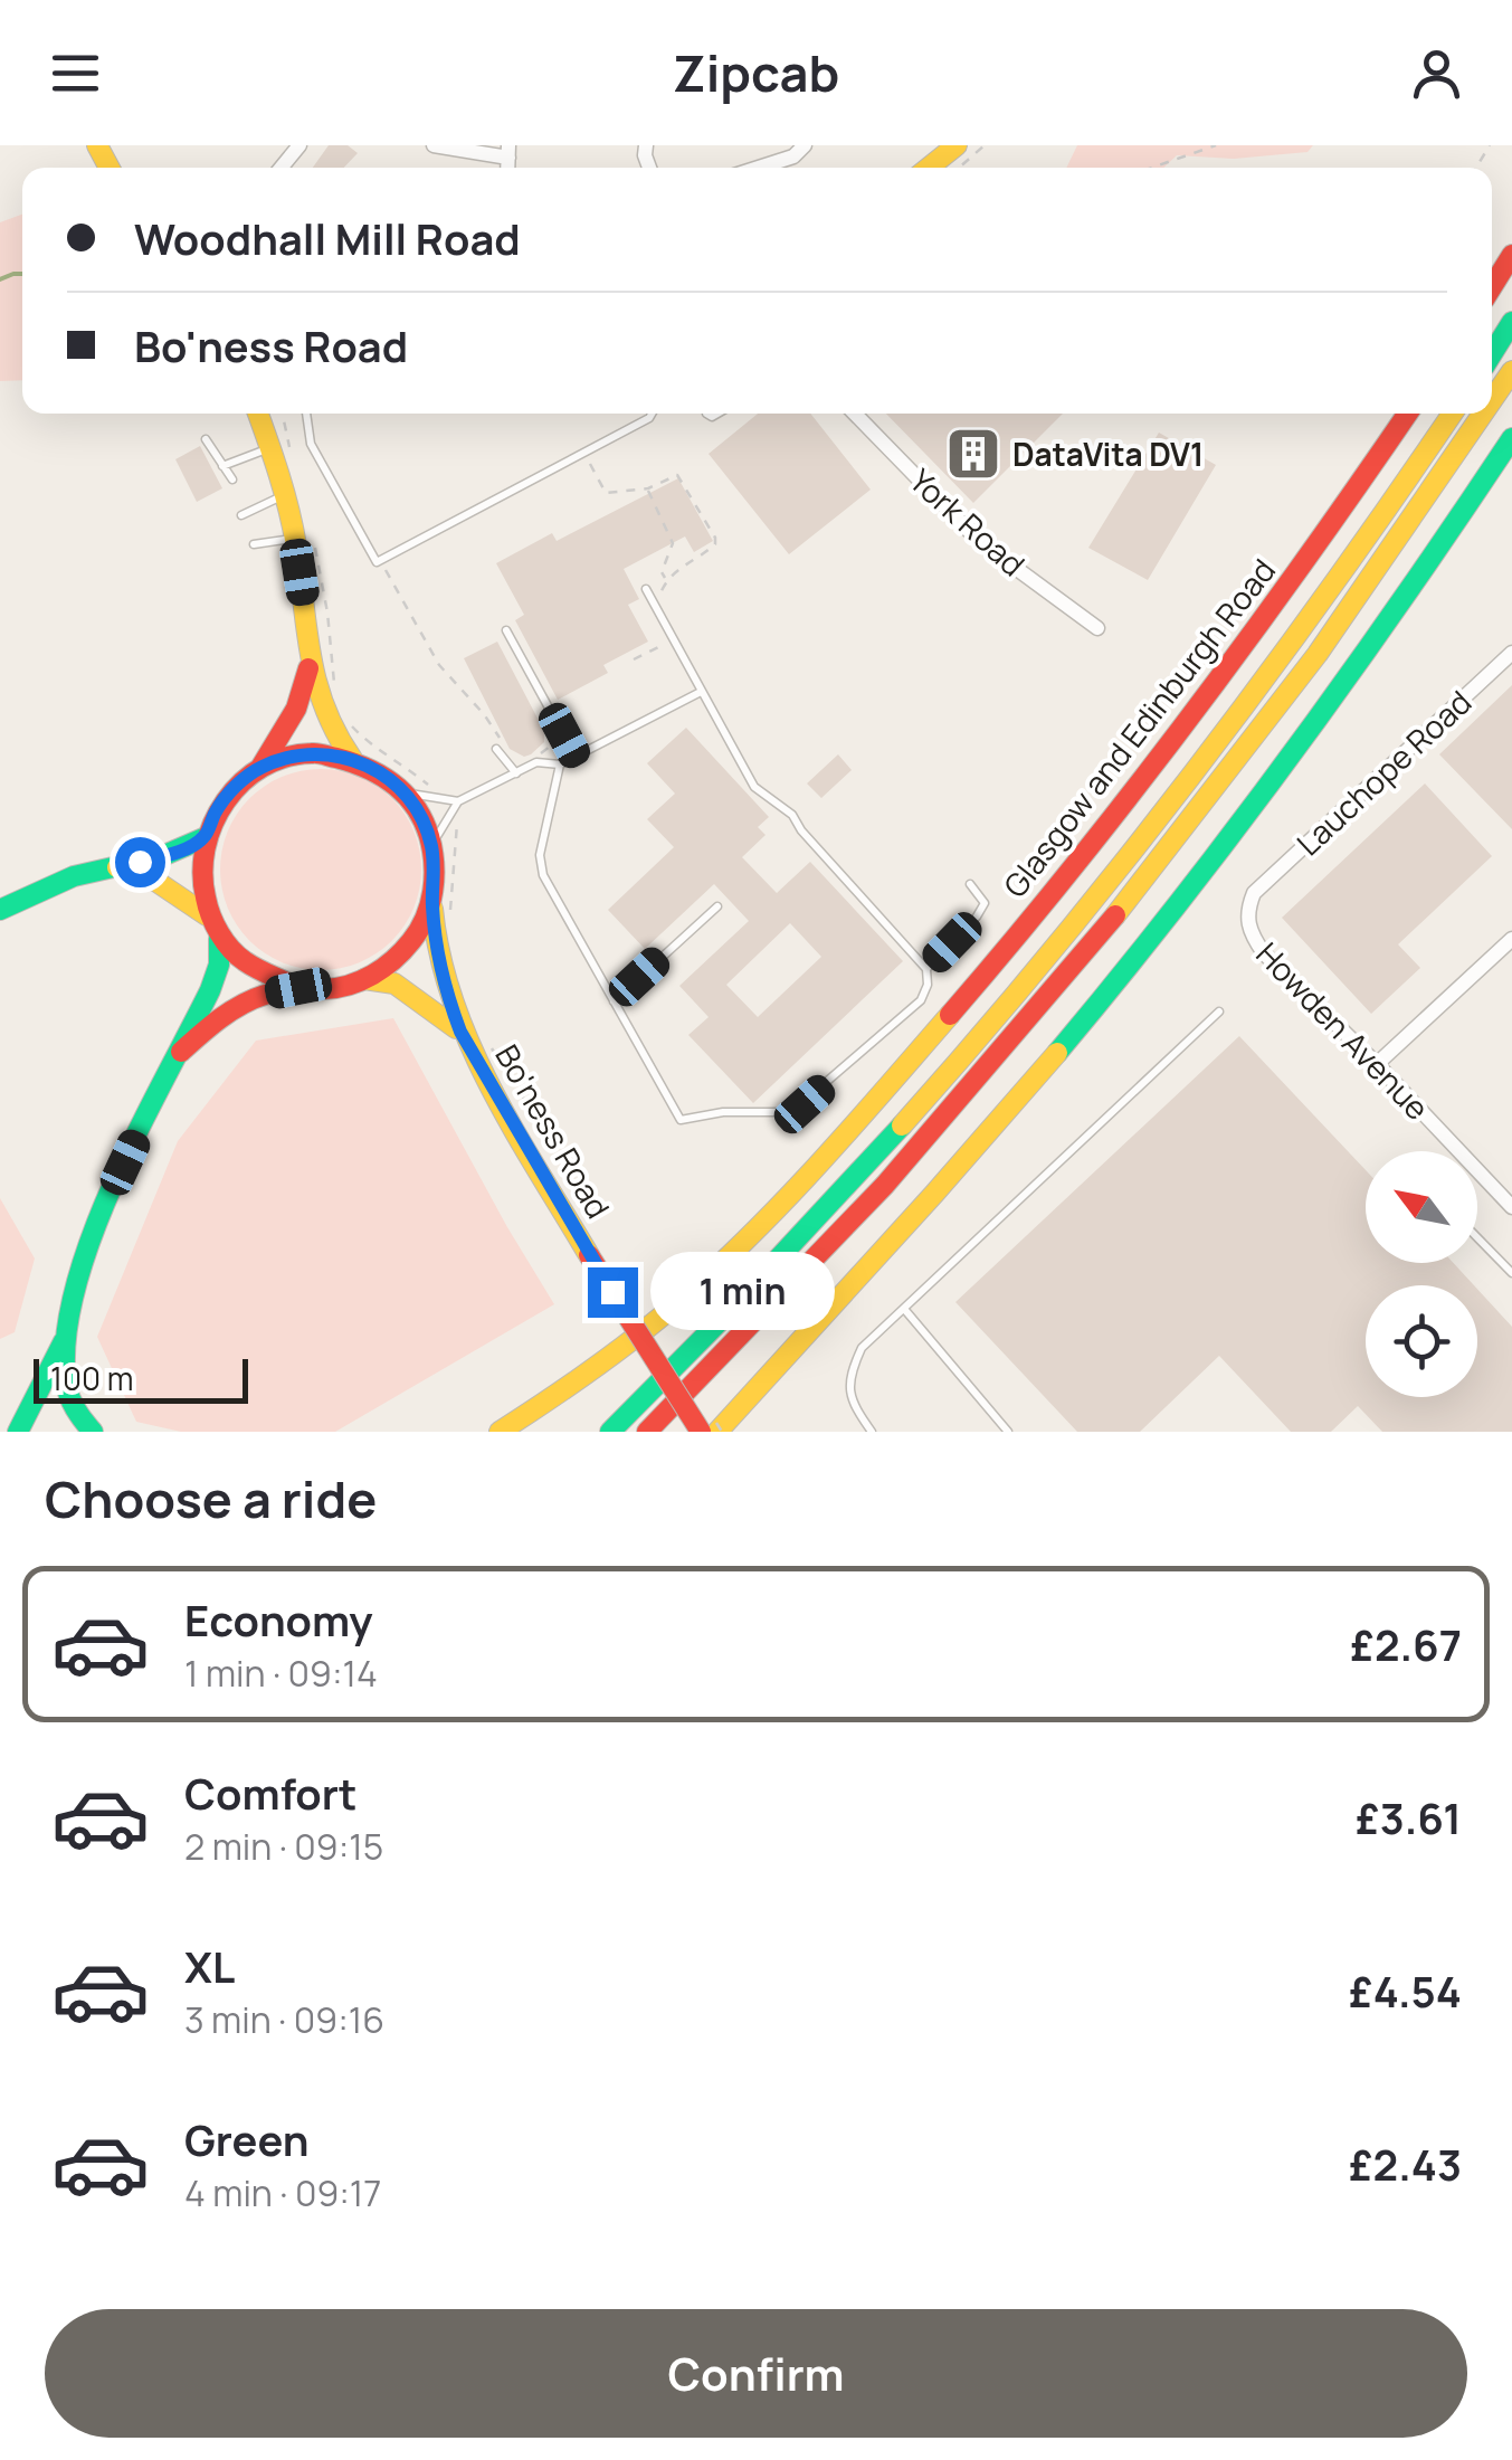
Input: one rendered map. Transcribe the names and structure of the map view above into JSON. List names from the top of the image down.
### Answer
{
  "streets": {
    "main road": ["Glasgow and Edinburgh Road", "Bo'ness Road"],
    "street": ["York Road", "Lauchope Road", "Howden Avenue"]
  },
  "crossings": [
    ["Lauchope Road", "Howden Avenue"]
  ],
  "places": {
    "building": ["DataVita DV1"]
  },
  "scale_bar": "100 m",
  "north": "top left",
  "page": {
    "header": "Zipcab",
    "banner": ["Woodhall Mill Road", "Bo'ness Road"],
    "bubble": "1 min",
    "scale": "100 m",
    "heading": "Choose a ride",
    "list": [
      {
        "name": "Economy",
        "note": "1 min · 09:14",
        "value": "£2.67"
      },
      {
        "name": "Comfort",
        "note": "2 min · 09:15",
        "value": "£3.61"
      },
      {
        "name": "XL",
        "note": "3 min · 09:16",
        "value": "£4.54"
      },
      {
        "name": "Green",
        "note": "4 min · 09:17",
        "value": "£2.43"
      }
    ],
    "buttons": "Confirm"
  }
}
